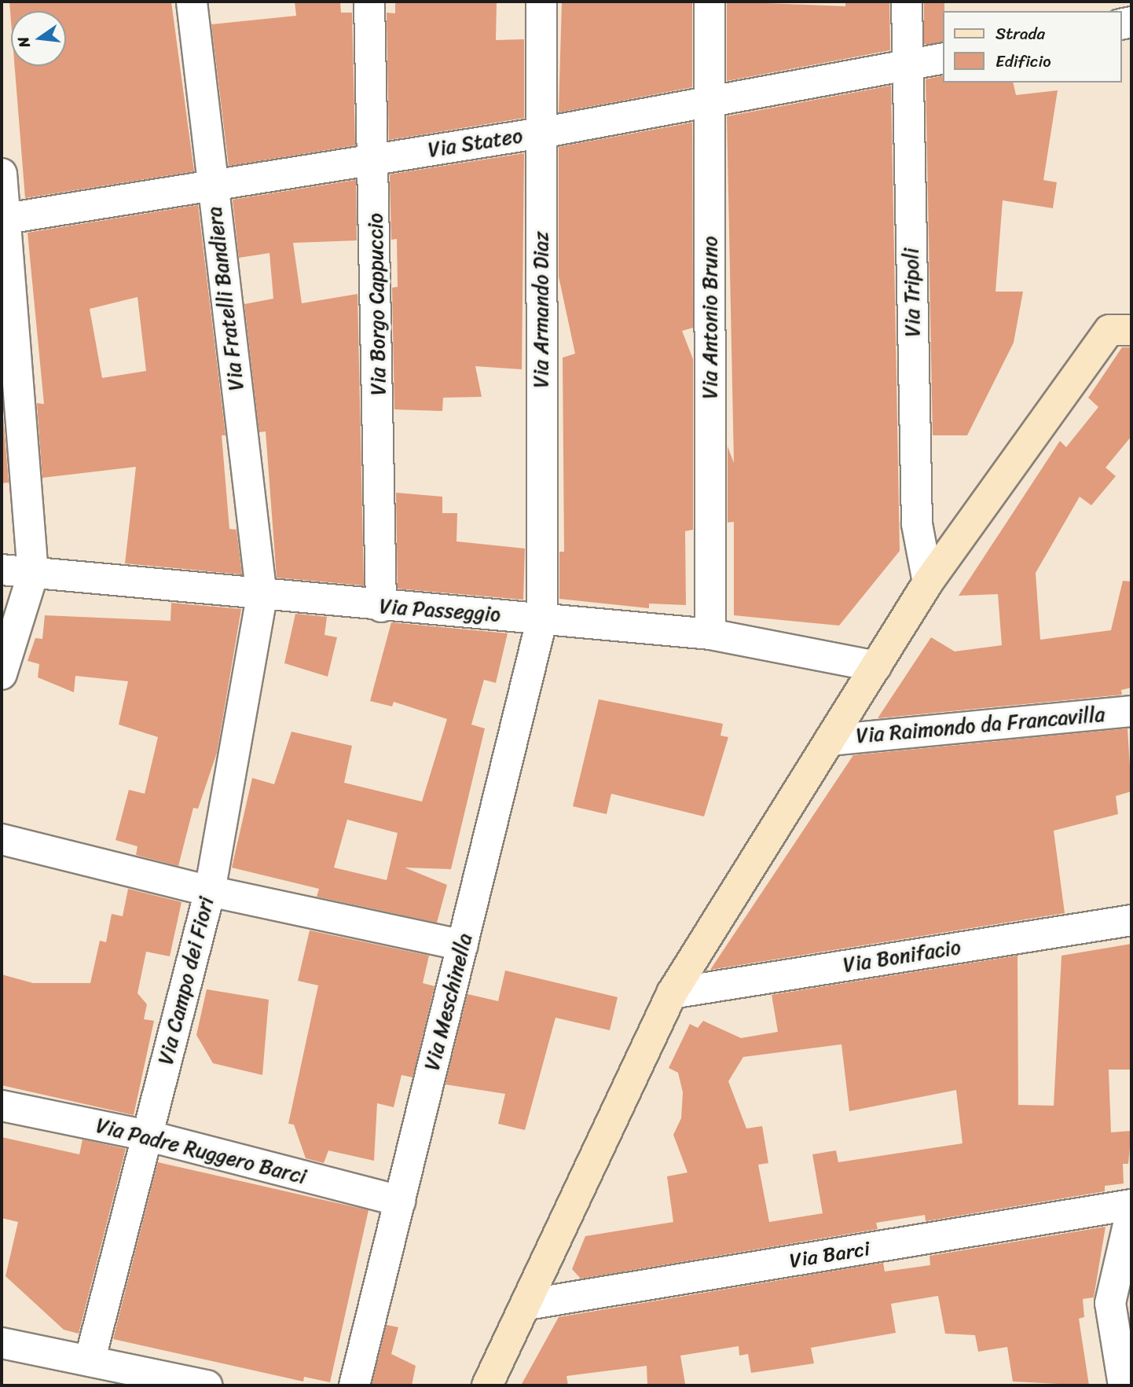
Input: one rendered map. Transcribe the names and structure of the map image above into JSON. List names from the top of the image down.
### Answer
{
  "streets": {
    "street": [
      "Via Stateo",
      "Via Tripoli",
      "Via Fratelli Bandiera",
      "Via Borgo Cappuccio",
      "Via Armando Diaz",
      "Via Antonio Bruno",
      "Via Passeggio",
      "Via Raimondo da Francavilla",
      "Via Bonifacio",
      "Via Campo dei Fiori",
      "Via Meschinella",
      "Via Padre Ruggero Barci",
      "Via Barci"
    ]
  },
  "crossings": [
    ["Via Stateo", "Via Tripoli"],
    ["Via Stateo", "Via Fratelli Bandiera"],
    ["Via Stateo", "Via Borgo Cappuccio"],
    ["Via Stateo", "Via Armando Diaz"],
    ["Via Stateo", "Via Antonio Bruno"],
    ["Via Fratelli Bandiera", "Via Passeggio"],
    ["Via Fratelli Bandiera", "Via Campo dei Fiori"],
    ["Via Borgo Cappuccio", "Via Passeggio"],
    ["Via Armando Diaz", "Via Passeggio"],
    ["Via Armando Diaz", "Via Meschinella"],
    ["Via Antonio Bruno", "Via Passeggio"],
    ["Via Passeggio", "Via Campo dei Fiori"],
    ["Via Passeggio", "Via Meschinella"],
    ["Via Campo dei Fiori", "Via Padre Ruggero Barci"],
    ["Via Meschinella", "Via Padre Ruggero Barci"]
  ],
  "legend": ["Strada", "Edificio"],
  "north": "left"
}
